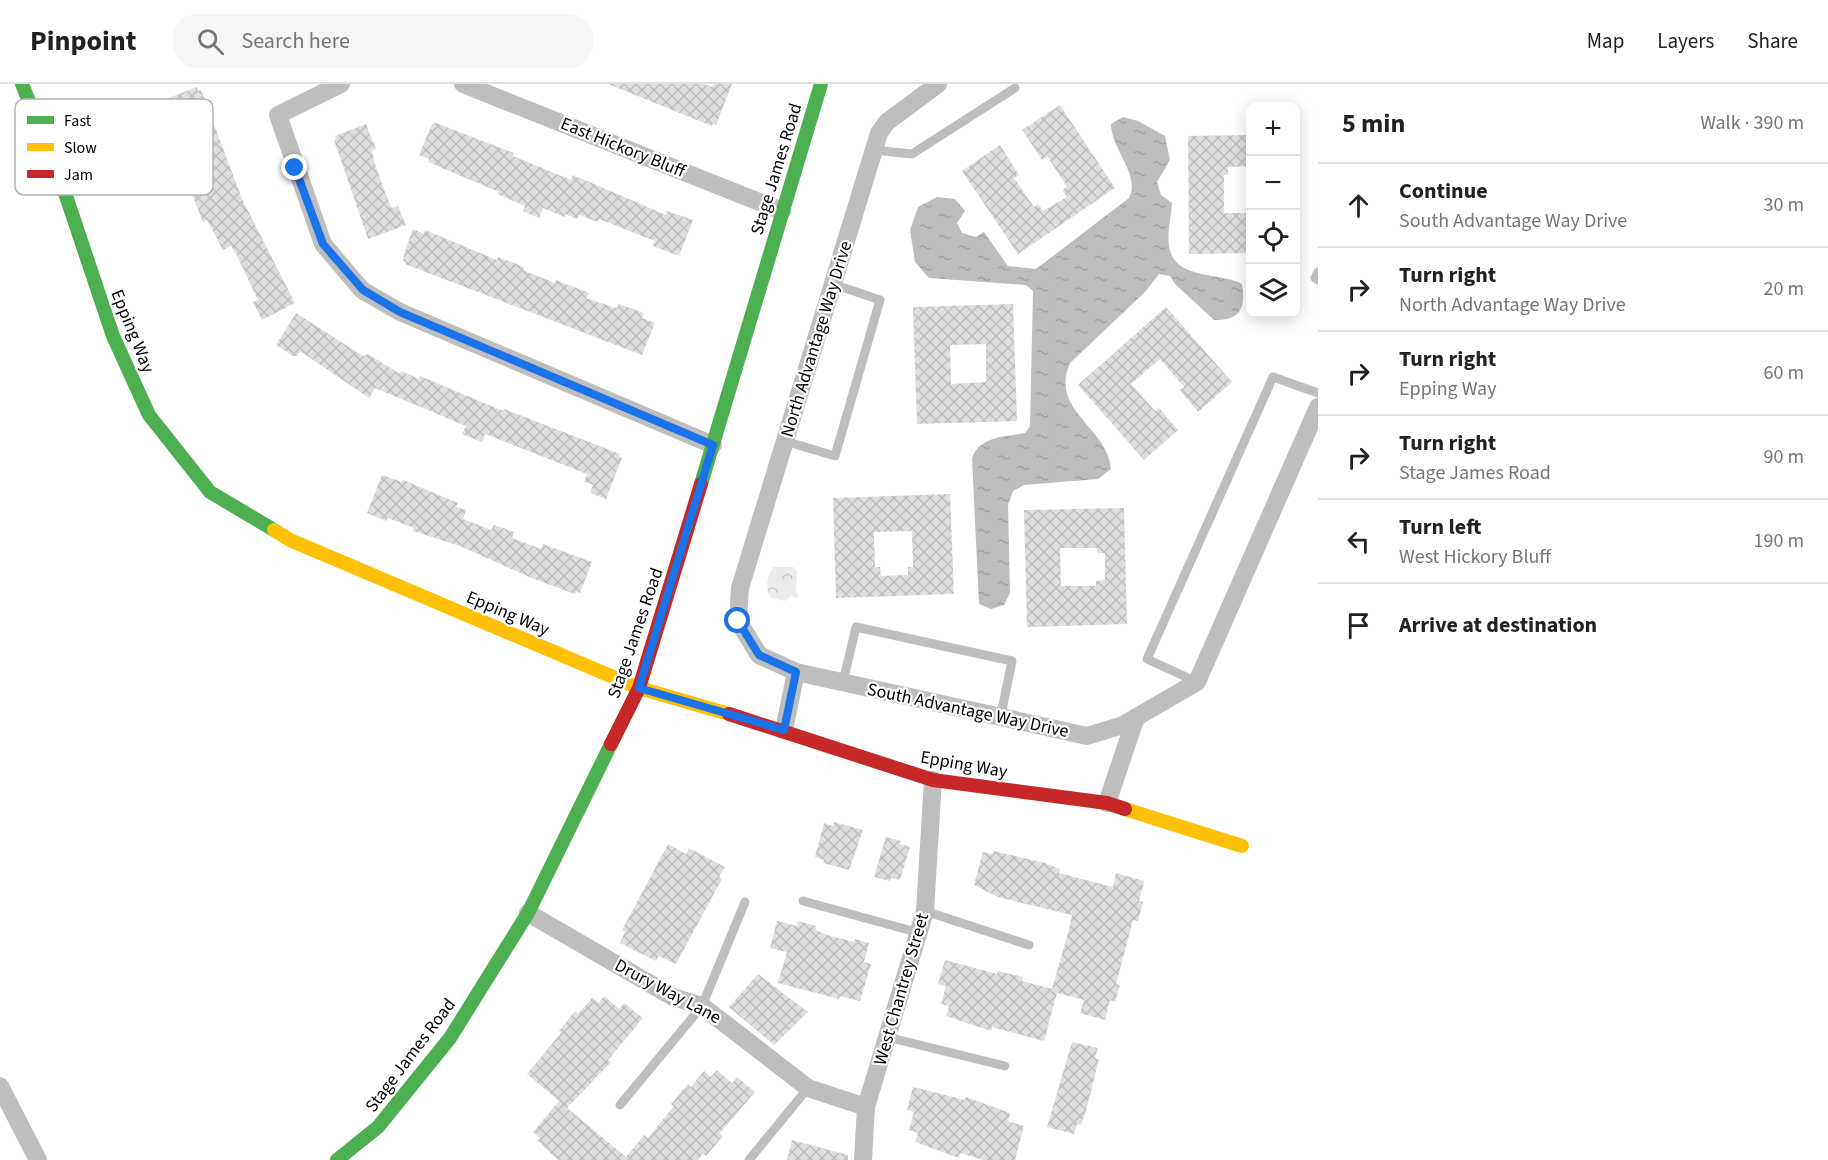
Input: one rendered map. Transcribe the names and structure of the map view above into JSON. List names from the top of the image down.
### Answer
{
  "streets": {
    "street": [
      "East Hickory Bluff",
      "Stage James Road",
      "Epping Way",
      "North Advantage Way Drive",
      "South Advantage Way Drive",
      "West Chantrey Street",
      "Drury Way Lane"
    ]
  },
  "crossings": [
    ["East Hickory Bluff", "Stage James Road"],
    ["Stage James Road", "Epping Way"],
    ["Stage James Road", "Drury Way Lane"],
    ["Epping Way", "West Chantrey Street"],
    ["North Advantage Way Drive", "South Advantage Way Drive"],
    ["West Chantrey Street", "Drury Way Lane"]
  ],
  "legend": ["Fast", "Slow", "Jam"],
  "page": {
    "header": "Pinpoint",
    "search": "Search here",
    "nav": ["Map", "Layers", "Share"],
    "heading": ["5 min", "Walk · 390 m"],
    "map_buttons": ["+", "−"],
    "list": [
      ["Continue", "South Advantage Way Drive", "30 m"],
      ["Turn right", "North Advantage Way Drive", "20 m"],
      ["Turn right", "Epping Way", "60 m"],
      ["Turn right", "Stage James Road", "90 m"],
      ["Turn left", "West Hickory Bluff", "190 m"],
      "Arrive at destination"
    ]
  }
}
